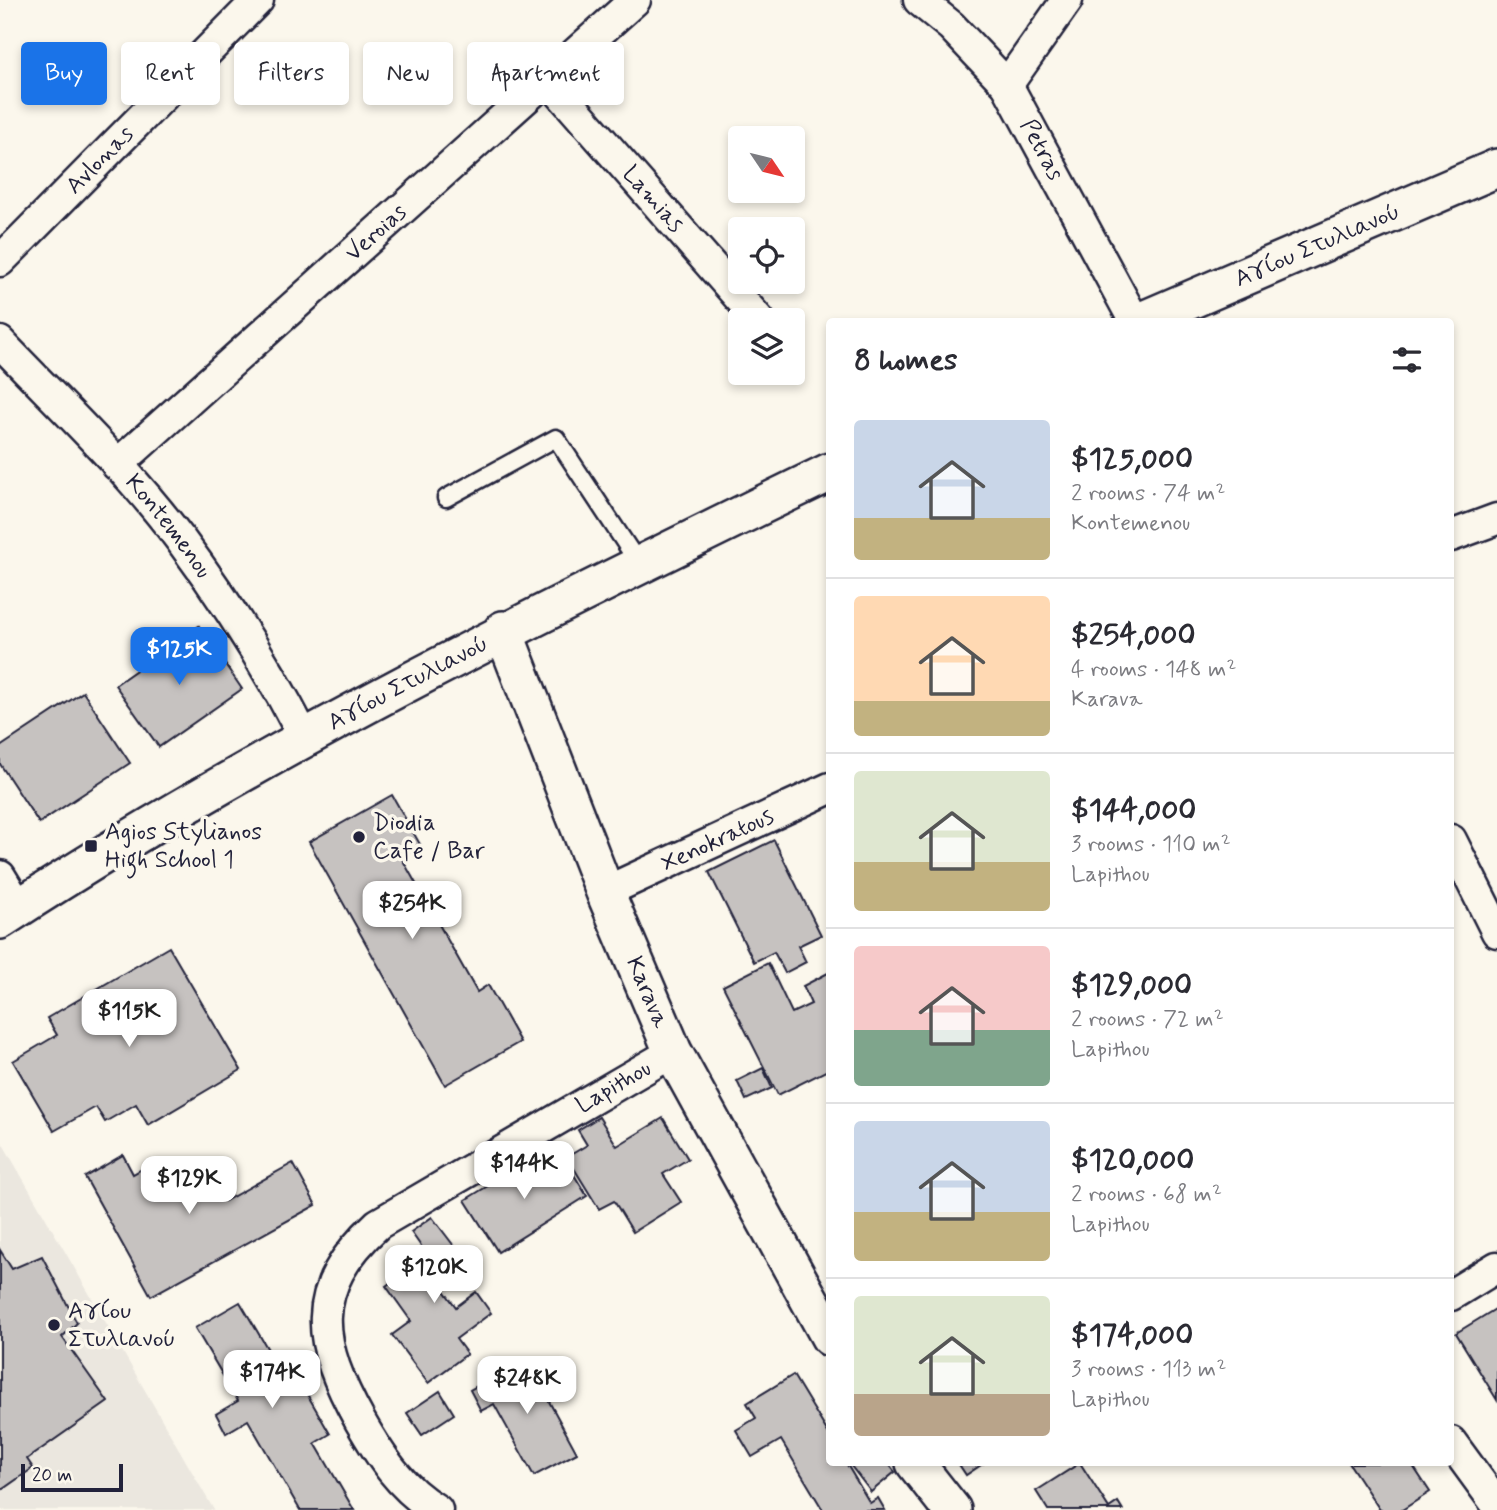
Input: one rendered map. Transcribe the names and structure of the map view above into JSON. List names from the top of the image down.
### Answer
{
  "streets": {
    "street": [
      "Petras",
      "Avlonas",
      "Lamias",
      "Veroias",
      "Αγίου Στυλιανού",
      "Kontemenou",
      "Xenokratous",
      "Karava",
      "Lapithou"
    ]
  },
  "crossings": [
    ["Veroias", "Kontemenou"],
    ["Αγίου Στυλιανού", "Kontemenou"],
    ["Αγίου Στυλιανού", "Karava"],
    ["Xenokratous", "Karava"],
    ["Karava", "Lapithou"]
  ],
  "places": {
    "other": ["Diodia Cafe / Bar", "Αγίου Στυλιανού"],
    "transit": ["Agios Stylianos High School 1"]
  },
  "scale_bar": "20 m",
  "north": "bottom right",
  "page": {
    "chip": [
      "Buy",
      "Rent",
      "Filters",
      "New",
      "Apartment"
    ],
    "heading": "8 homes",
    "list": [
      {
        "name": "$125,000",
        "note": "2 rooms · 74 m² · Kontemenou"
      },
      {
        "name": "$254,000",
        "note": "4 rooms · 148 m² · Karava"
      },
      {
        "name": "$144,000",
        "note": "3 rooms · 110 m² · Lapithou"
      },
      {
        "name": "$129,000",
        "note": "2 rooms · 72 m² · Lapithou"
      },
      {
        "name": "$120,000",
        "note": "2 rooms · 68 m² · Lapithou"
      },
      {
        "name": "$174,000",
        "note": "3 rooms · 113 m² · Lapithou"
      }
    ],
    "price": [
      "$125K",
      "$254K",
      "$115K",
      "$144K",
      "$129K",
      "$120K",
      "$174K",
      "$248K"
    ],
    "scale": "20 m"
  }
}
